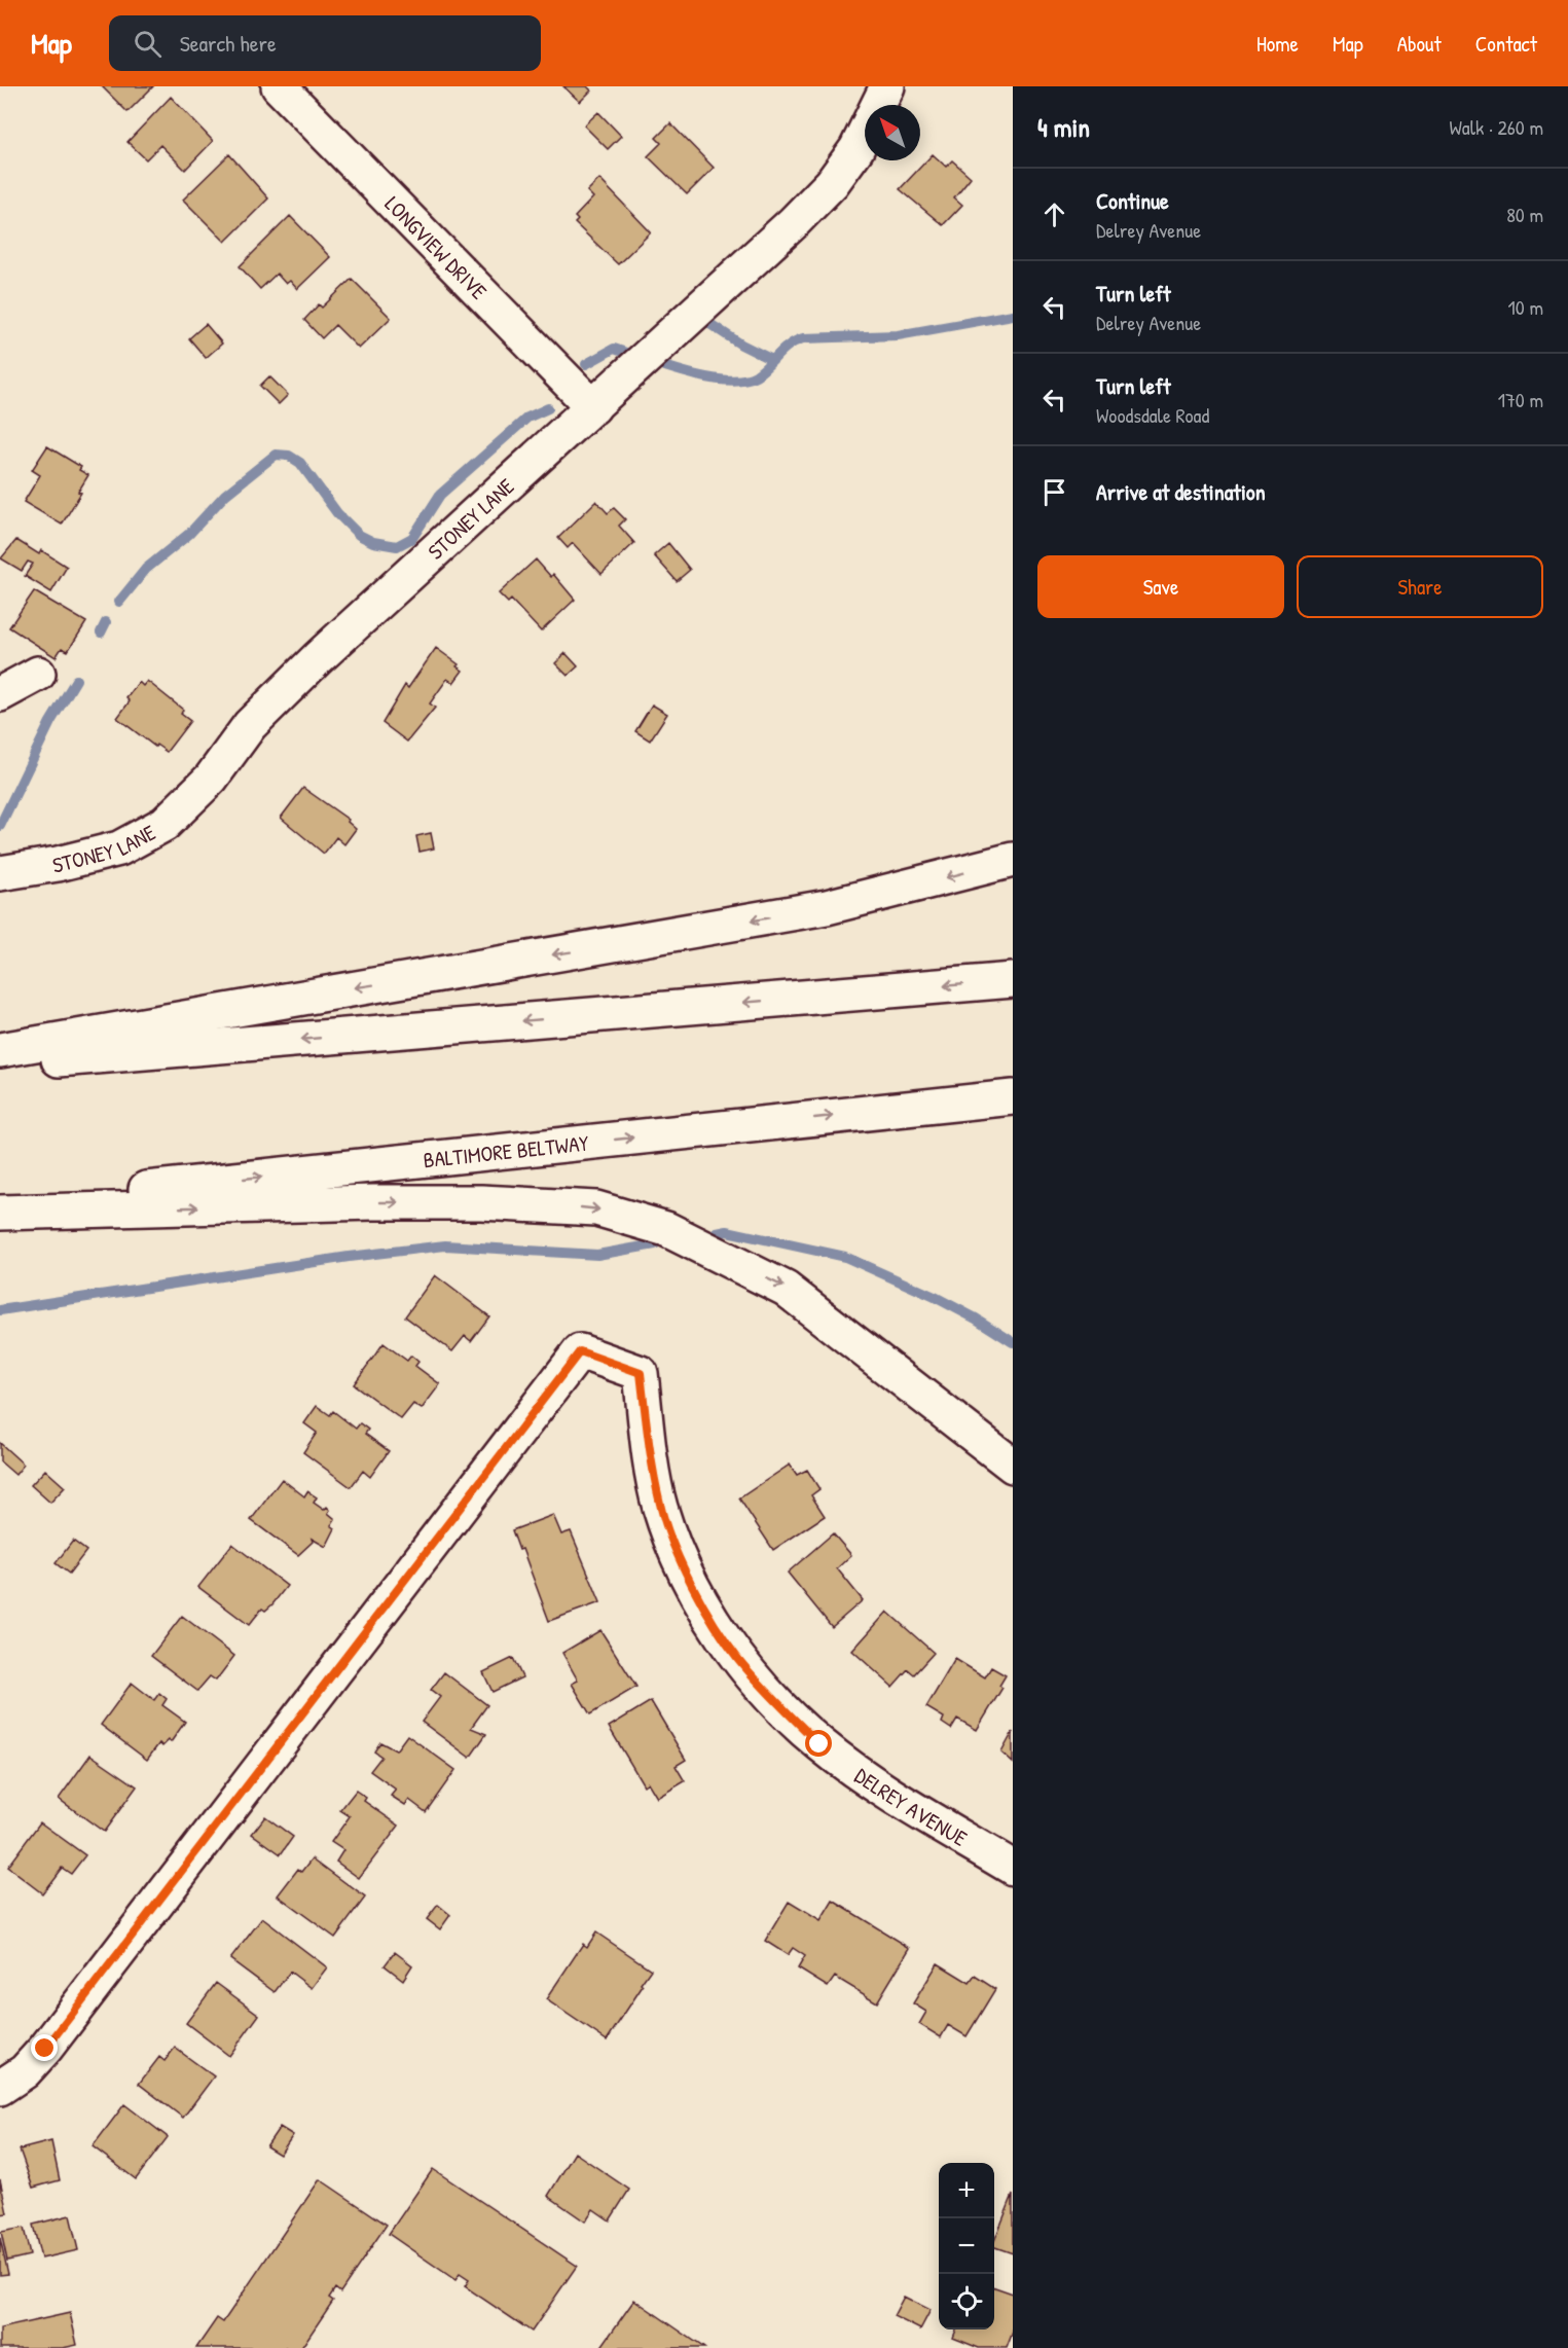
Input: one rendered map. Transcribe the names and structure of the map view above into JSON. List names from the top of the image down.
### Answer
{
  "streets": {
    "main road": [
      "LONGVIEW DRIVE",
      "STONEY LANE",
      "BALTIMORE BELTWAY",
      "DELREY AVENUE"
    ]
  },
  "crossings": [
    ["LONGVIEW DRIVE", "STONEY LANE"]
  ],
  "north": "top left",
  "page": {
    "header": "Map",
    "search": "Search here",
    "nav": [
      "Home",
      "Map",
      "About",
      "Contact"
    ],
    "heading": ["4 min", "Walk · 260 m"],
    "list": [
      ["Continue", "Delrey Avenue", "80 m"],
      ["Turn left", "Delrey Avenue", "10 m"],
      ["Turn left", "Woodsdale Road", "170 m"],
      "Arrive at destination"
    ],
    "buttons": ["Save", "Share"],
    "map_buttons": ["+", "−"]
  }
}
